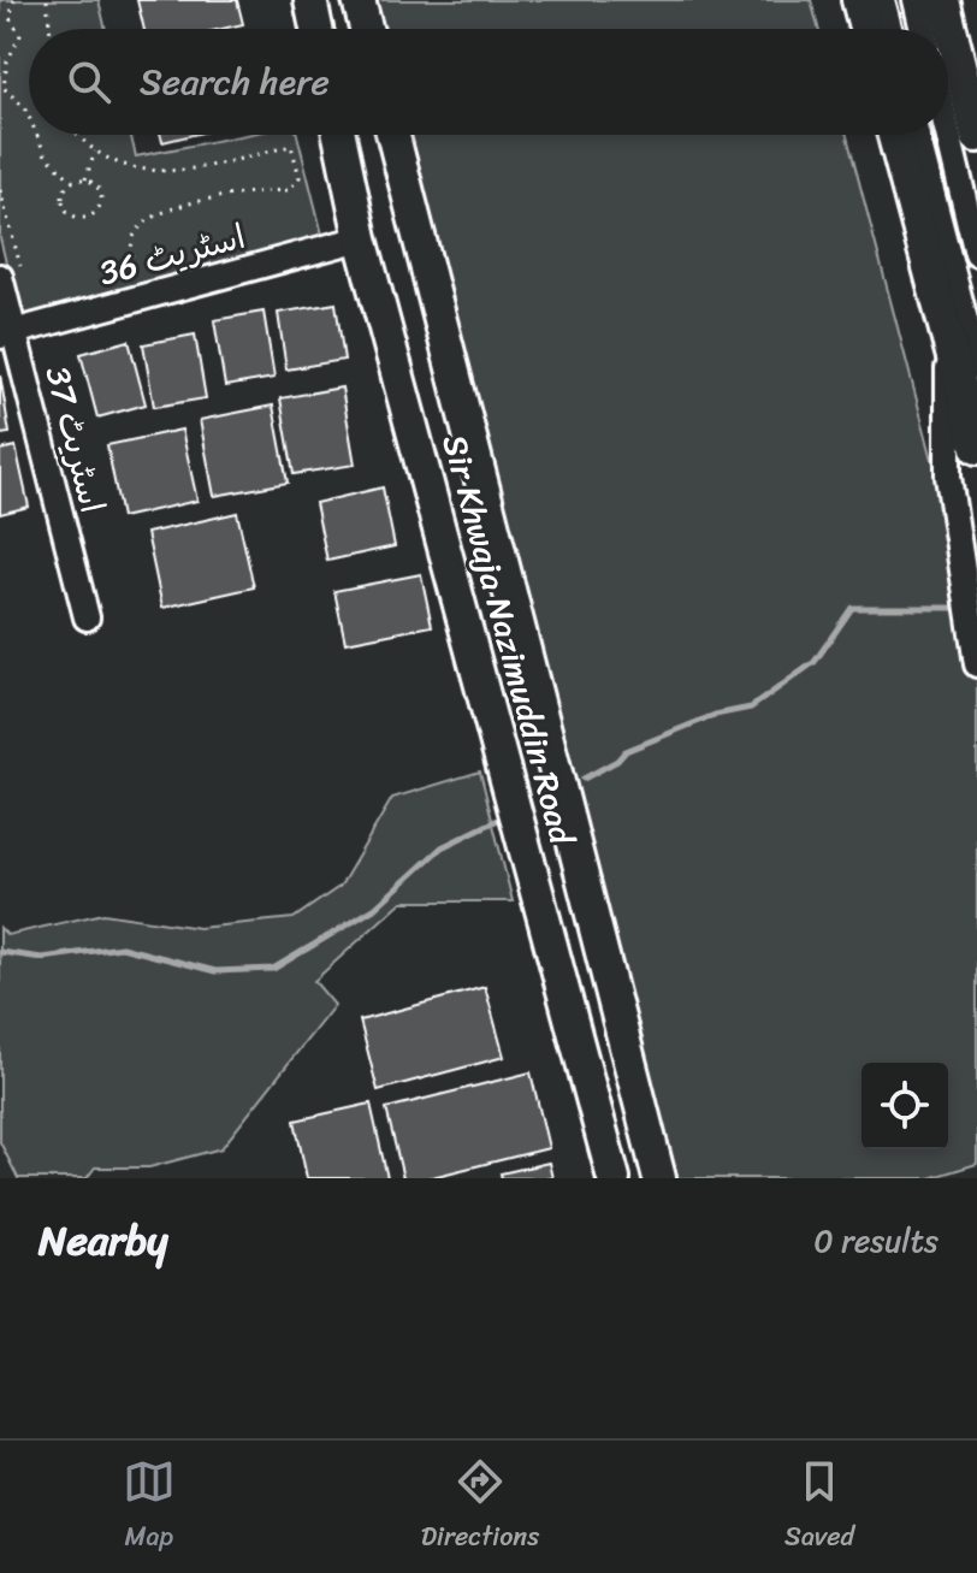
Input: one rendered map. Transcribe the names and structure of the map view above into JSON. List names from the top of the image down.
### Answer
{
  "streets": {
    "main road": ["Sir Khwaja Nazimuddin Road"],
    "street": ["اسٹریٹ 36", "اسٹریٹ 37"]
  },
  "crossings": [
    ["اسٹریٹ 36", "اسٹریٹ 37"],
    ["اسٹریٹ 36", "Sir Khwaja Nazimuddin Road"]
  ],
  "page": {
    "search": "Search here",
    "heading": ["Nearby", "0 results"],
    "nav": ["Map", "Directions", "Saved"]
  }
}
